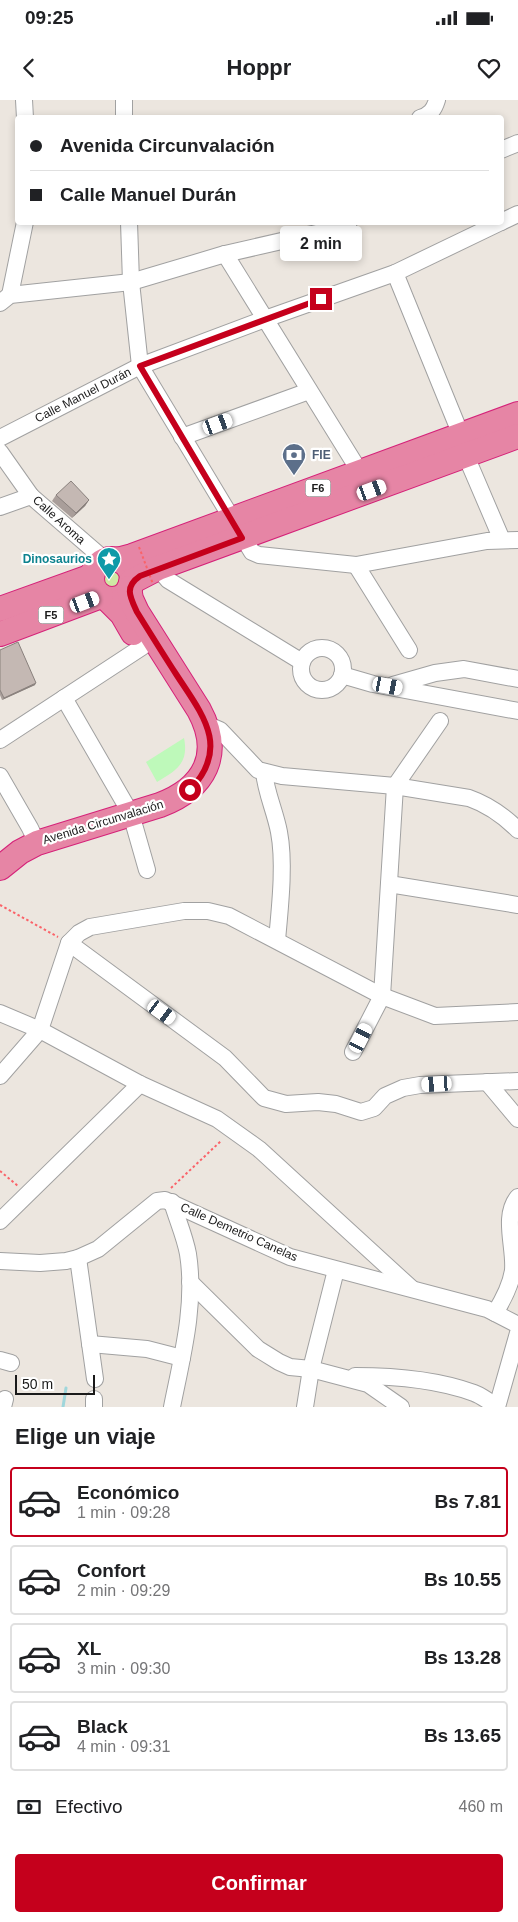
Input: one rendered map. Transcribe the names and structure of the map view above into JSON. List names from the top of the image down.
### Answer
{
  "streets": {
    "highway": ["F6", "F5", "Avenida Circunvalación"],
    "street": ["Calle Manuel Durán", "Calle Aroma", "Calle Demetrio Canelas"]
  },
  "crossings": [
    ["F6", "Calle Aroma"],
    ["F6", "F5"],
    ["F6", "Avenida Circunvalación"],
    ["Calle Aroma", "F5"],
    ["Calle Aroma", "Avenida Circunvalación"],
    ["F5", "Avenida Circunvalación"]
  ],
  "places": {
    "bank": ["FIE"],
    "place": ["Dinosaurios"]
  },
  "scale_bar": "50 m",
  "page": {
    "status": "09:25",
    "header": "Hoppr",
    "banner": ["Avenida Circunvalación", "Calle Manuel Durán"],
    "bubble": "2 min",
    "scale": "50 m",
    "heading": "Elige un viaje",
    "list": [
      {
        "name": "Económico",
        "note": "1 min · 09:28",
        "value": "Bs 7.81"
      },
      {
        "name": "Confort",
        "note": "2 min · 09:29",
        "value": "Bs 10.55"
      },
      {
        "name": "XL",
        "note": "3 min · 09:30",
        "value": "Bs 13.28"
      },
      {
        "name": "Black",
        "note": "4 min · 09:31",
        "value": "Bs 13.65"
      }
    ],
    "pay": ["Efectivo", "460 m"],
    "buttons": "Confirmar"
  }
}
